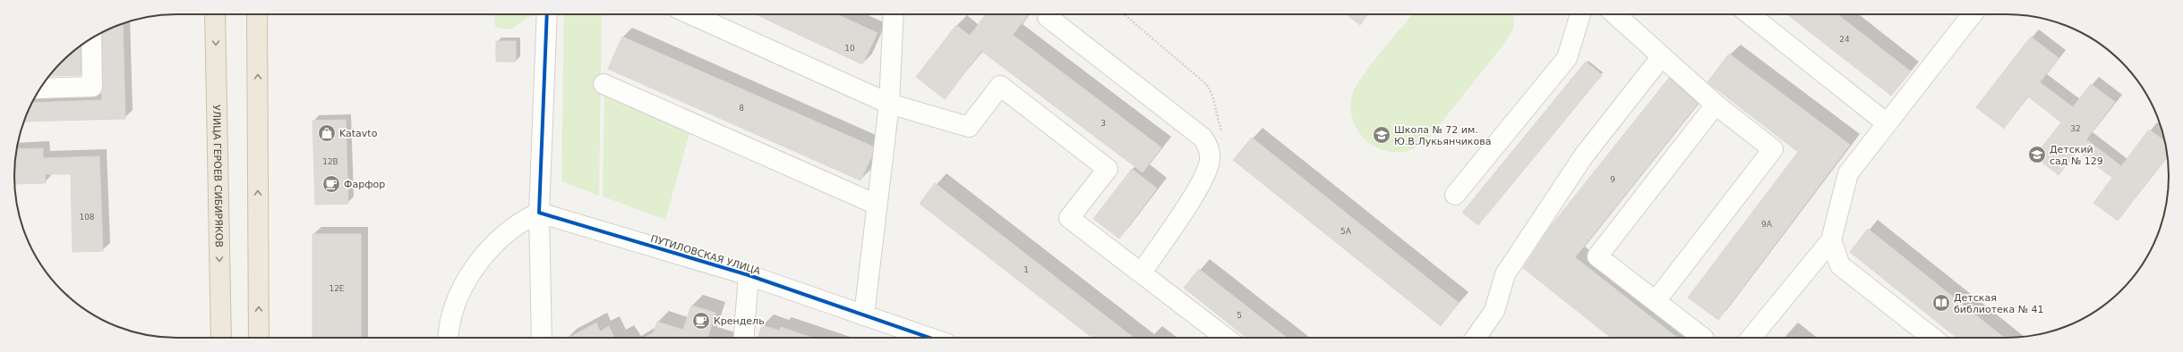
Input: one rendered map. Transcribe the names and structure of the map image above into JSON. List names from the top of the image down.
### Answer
{
  "streets": {
    "highway": ["УЛИЦА ГЕРОЕВ СИБИРЯКОВ"],
    "street": ["ПУТИЛОВСКАЯ УЛИЦА"]
  },
  "places": {
    "shop": ["Katavto"],
    "school or university": ["Школа № 72 им. Ю.В.Лукьянчикова", "Детский сад № 129"],
    "cafe": ["Фарфор", "Крендель"],
    "library": ["Детская библиотека № 41"]
  },
  "house_numbers": [
    "24",
    "10",
    "8",
    "3",
    "32",
    "12В",
    "9",
    "108",
    "9А",
    "5А",
    "1",
    "12Е",
    "5"
  ]
}
